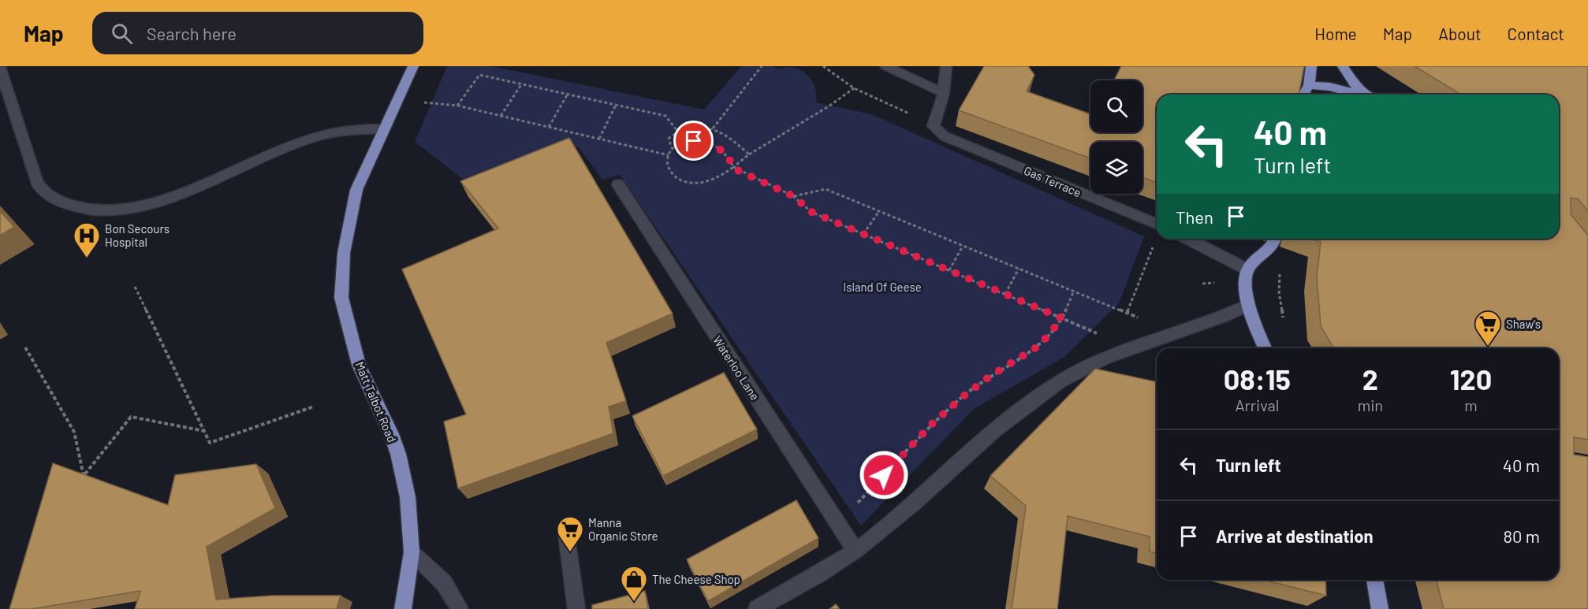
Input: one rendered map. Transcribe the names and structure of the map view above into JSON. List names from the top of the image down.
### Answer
{
  "streets": {
    "main road": ["Matt Talbot Road"],
    "street": ["Gas Terrace", "Waterloo Lane"]
  },
  "parks": ["Island Of Geese"],
  "places": {
    "hospital": ["Bon Secours Hospital"],
    "supermarket": ["Shaw's", "Manna Organic Store"],
    "shop": ["The Cheese Shop"]
  },
  "page": {
    "header": "Map",
    "search": "Search here",
    "nav": [
      "Home",
      "Map",
      "About",
      "Contact"
    ],
    "turn": ["40 m", "Turn left"],
    "then": "Then",
    "eta": [
      "08:15",
      "Arrival",
      "2",
      "min",
      "120",
      "m"
    ],
    "list": [
      {
        "name": "Turn left",
        "value": "40 m"
      },
      {
        "name": "Arrive at destination",
        "value": "80 m"
      }
    ]
  }
}
